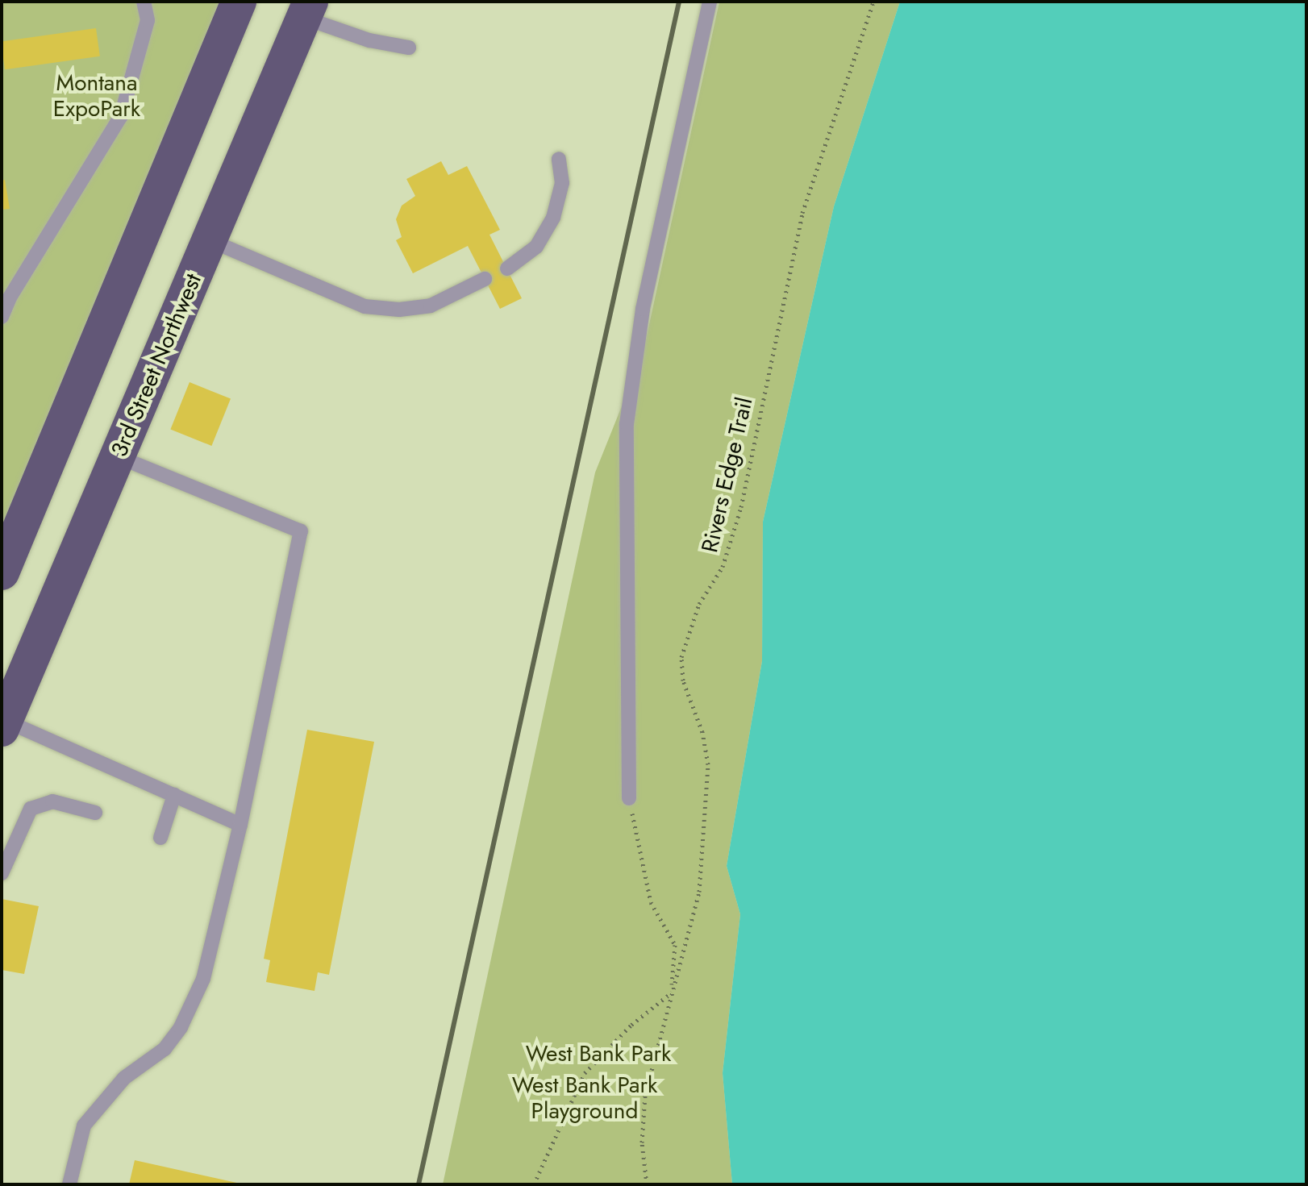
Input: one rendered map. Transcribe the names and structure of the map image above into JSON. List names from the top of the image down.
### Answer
{
  "streets": {
    "highway": ["3rd Street Northwest"],
    "path": ["Rivers Edge Trail"]
  },
  "parks": ["Montana ExpoPark", "West Bank Park", "West Bank Park Playground"]
}
